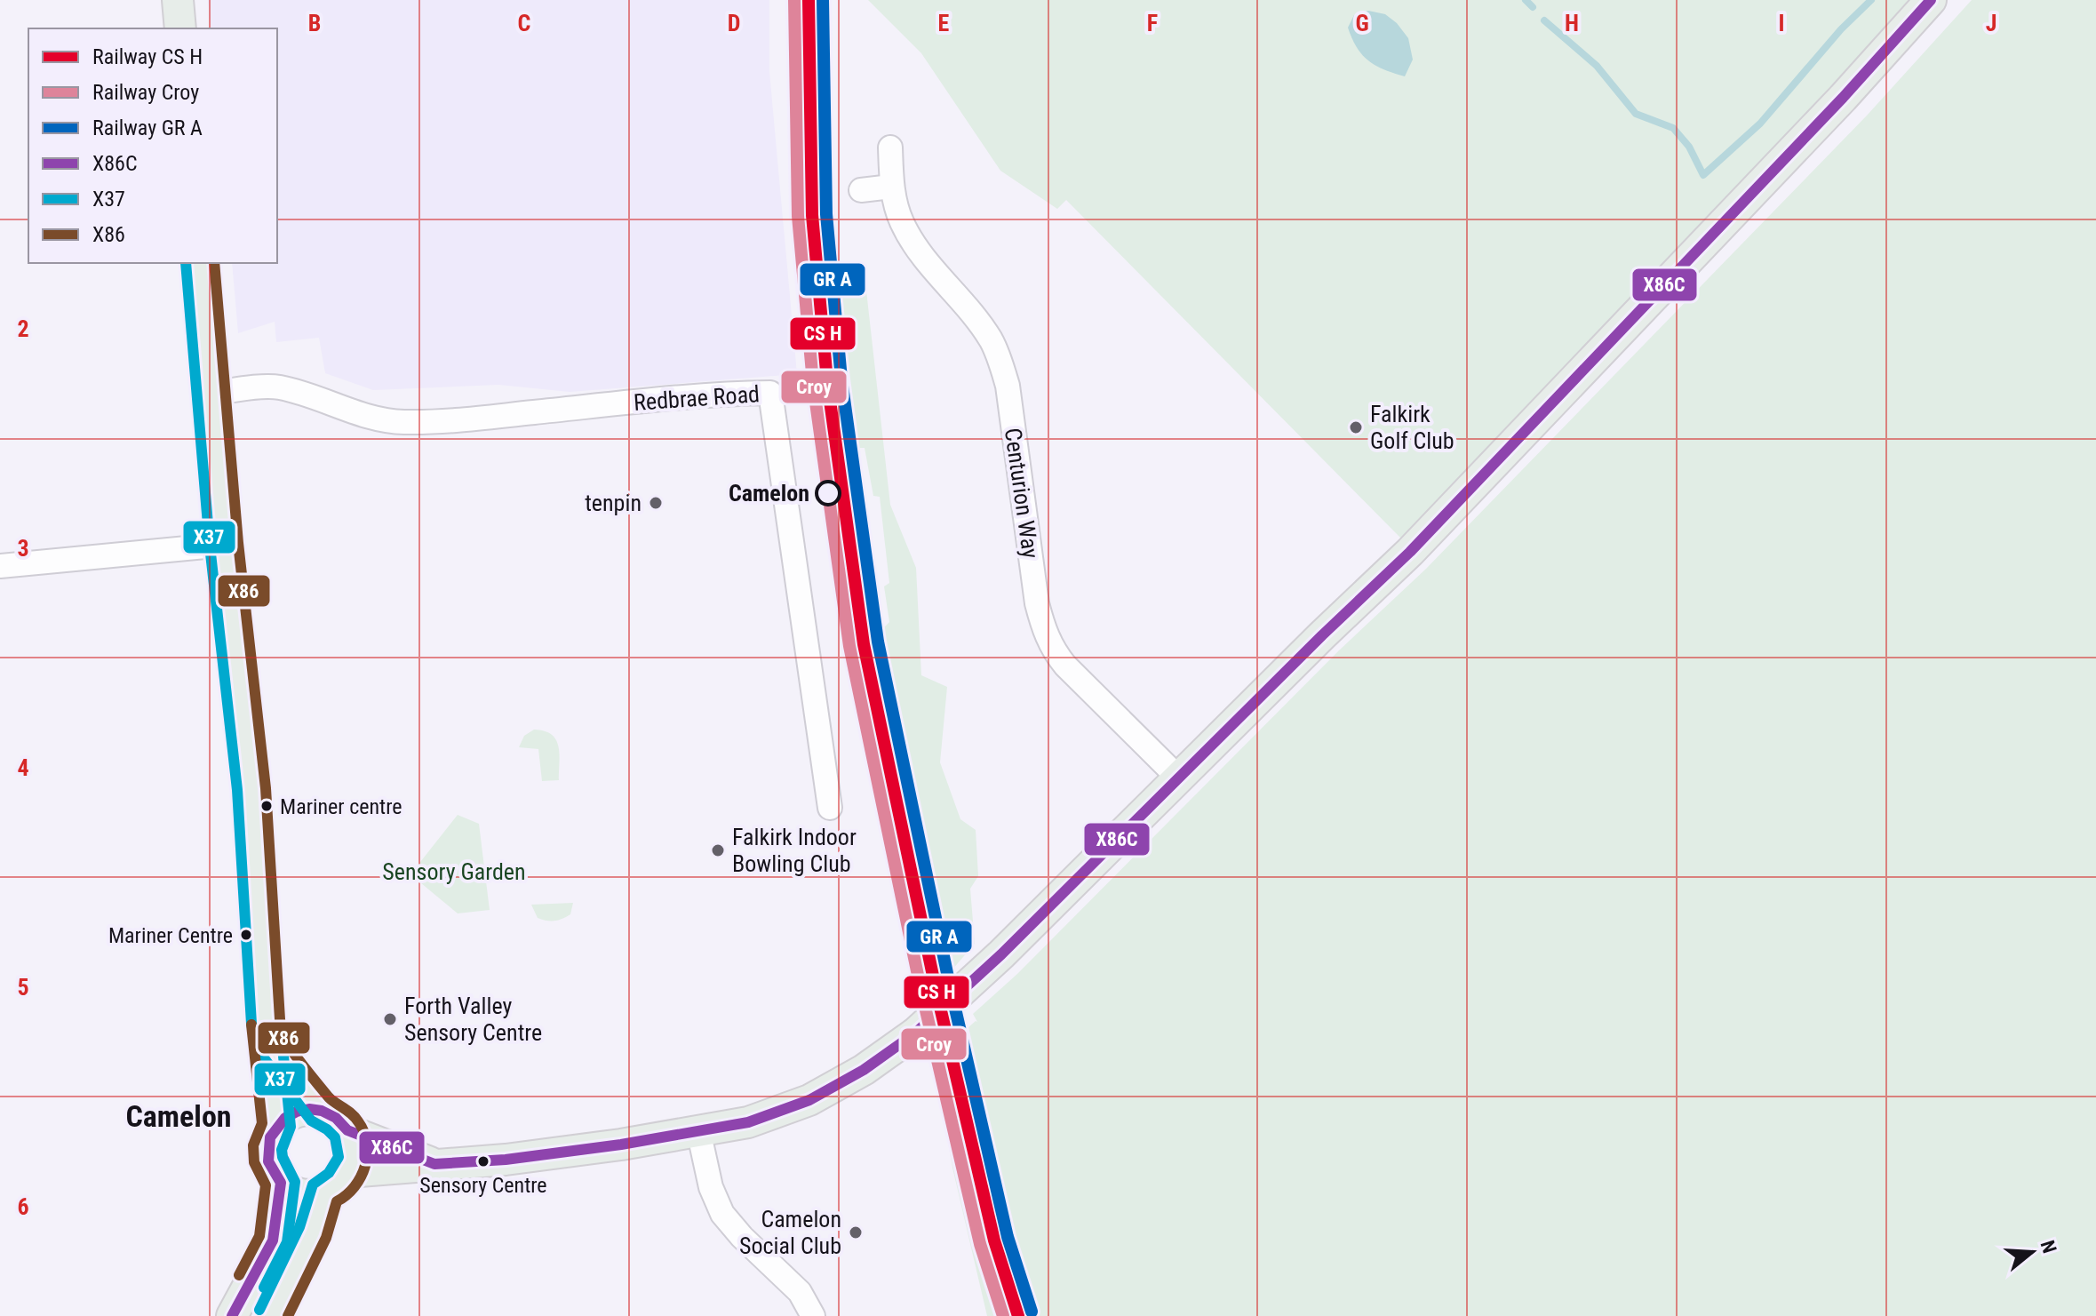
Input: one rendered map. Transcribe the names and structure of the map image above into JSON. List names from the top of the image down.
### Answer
{
  "streets": {
    "street": ["Redbrae Road", "Centurion Way"]
  },
  "districts": ["Camelon"],
  "parks": ["Sensory Garden"],
  "places": [
    "Falkirk Golf Club",
    "Camelon",
    "tenpin",
    "Mariner centre",
    "Falkirk Indoor Bowling Club",
    "Mariner Centre",
    "Forth Valley Sensory Centre",
    "Sensory Centre",
    "Camelon Social Club"
  ],
  "lines": [
    "rail line Croy",
    "transit line X86C",
    "transit line X37",
    "transit line X86"
  ],
  "legend": [
    "Railway CS H",
    "Railway Croy",
    "Railway GR A",
    "X86C",
    "X37",
    "X86"
  ],
  "north": "right",
  "grid": {
    "columns": [
      "B",
      "C",
      "D",
      "E",
      "F",
      "G",
      "H",
      "I",
      "J"
    ],
    "rows": [
      "2",
      "3",
      "4",
      "5",
      "6"
    ]
  }
}
